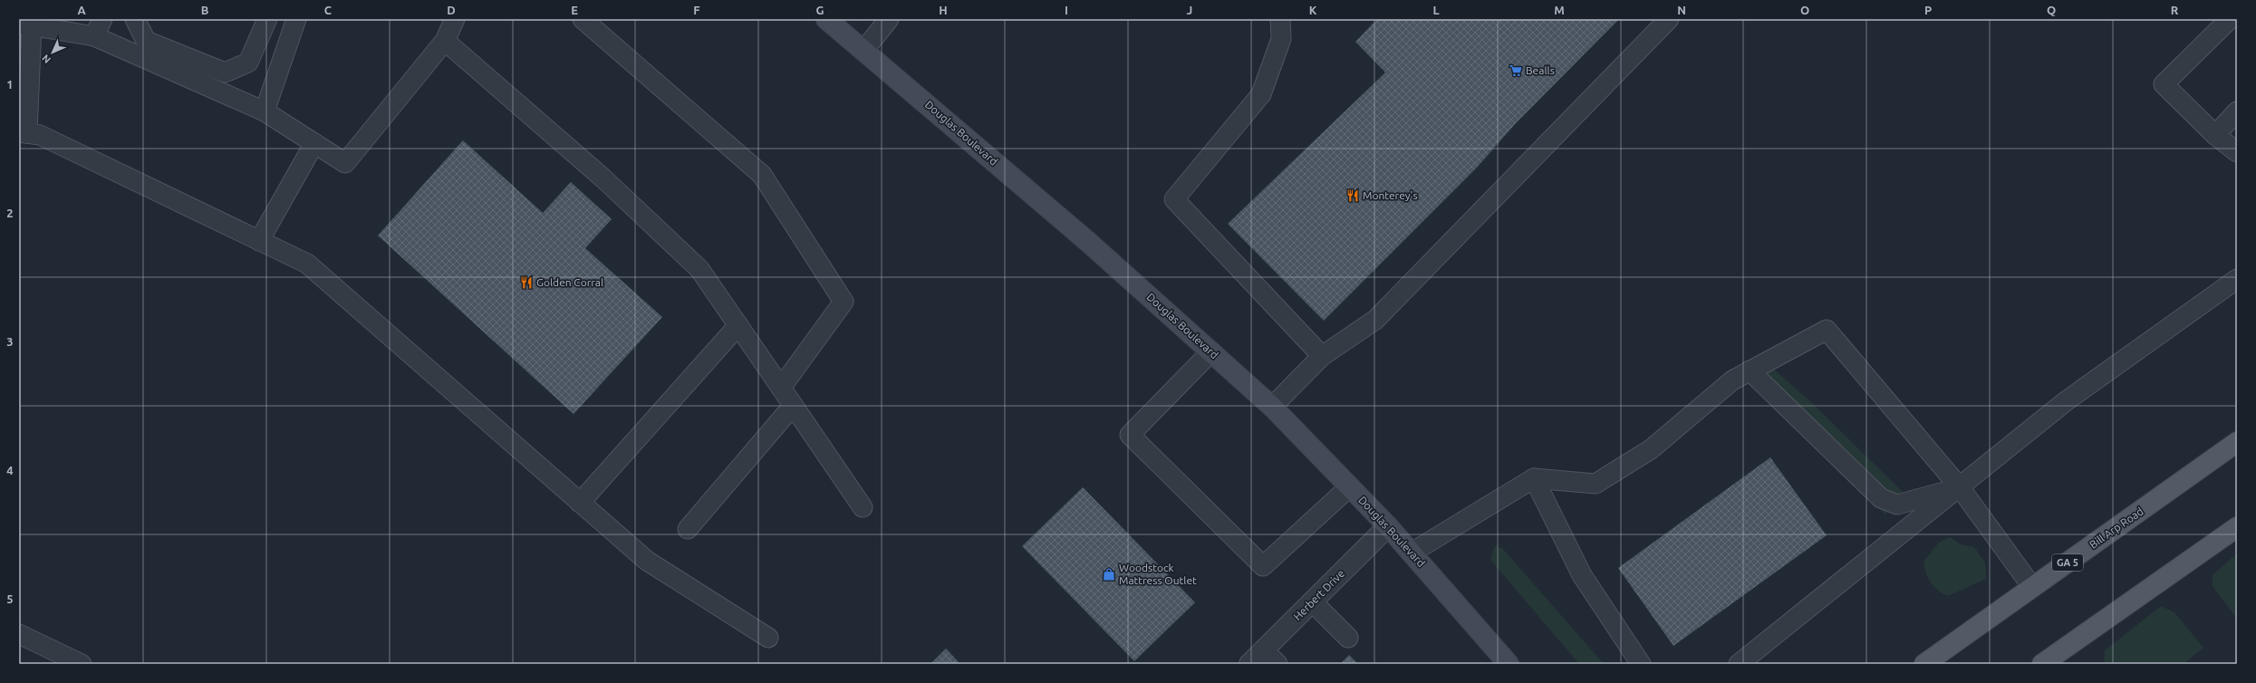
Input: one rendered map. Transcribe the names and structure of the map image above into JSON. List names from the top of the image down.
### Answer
{
  "streets": {
    "main road": ["Douglas Boulevard", "Bill Arp Road", "GA 5"],
    "street": ["Herbert Drive"]
  },
  "crossings": [
    ["Douglas Boulevard", "Herbert Drive"]
  ],
  "places": {
    "supermarket": ["Bealls"],
    "restaurant": ["Monterey's", "Golden Corral"],
    "shop": ["Woodstock Mattress Outlet"]
  },
  "north": "bottom left",
  "grid": {
    "columns": [
      "A",
      "B",
      "C",
      "D",
      "E",
      "F",
      "G",
      "H",
      "I",
      "J",
      "K",
      "L",
      "M",
      "N",
      "O",
      "P",
      "Q",
      "R"
    ],
    "rows": [
      "1",
      "2",
      "3",
      "4",
      "5"
    ]
  }
}
